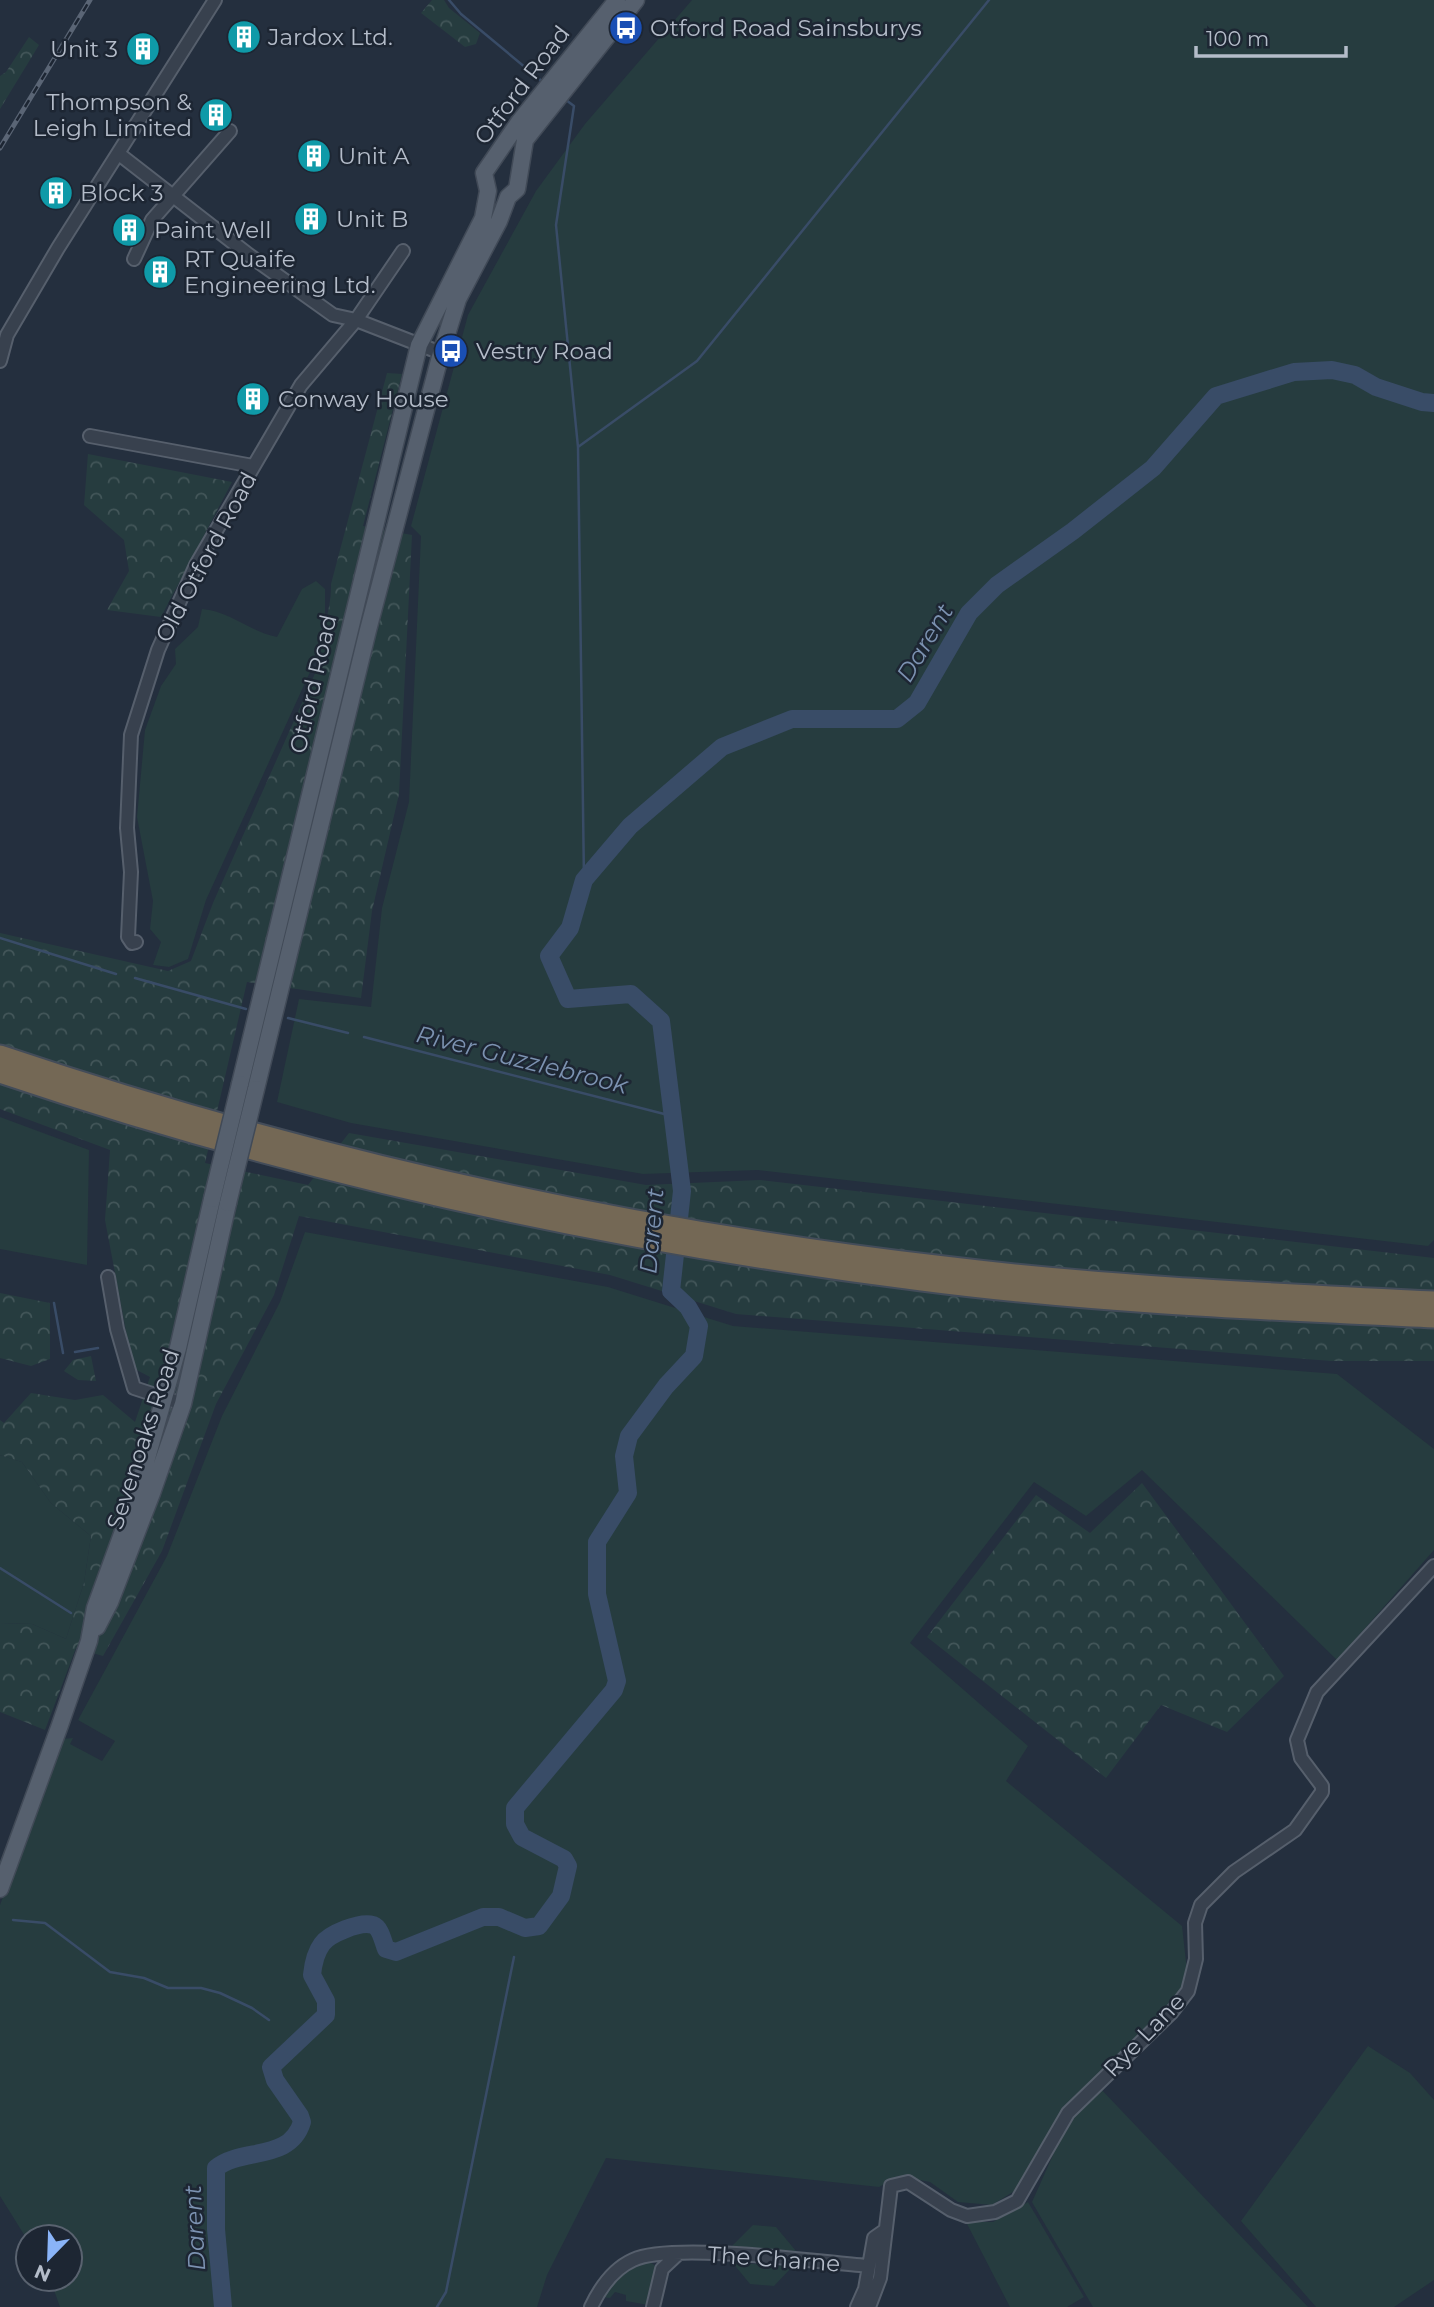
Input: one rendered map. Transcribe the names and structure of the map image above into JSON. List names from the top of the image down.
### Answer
{
  "streets": {
    "main road": ["Otford Road", "Sevenoaks Road"],
    "street": ["Old Otford Road", "Rye Lane", "The Charne"]
  },
  "crossings": [
    ["Otford Road", "Sevenoaks Road"]
  ],
  "water": ["Darent", "River Guzzlebrook"],
  "places": {
    "bus stop": ["Otford Road Sainsburys", "Vestry Road"],
    "building": [
      "Jardox Ltd.",
      "Unit 3",
      "Thompson & Leigh Limited",
      "Unit A",
      "Block 3",
      "Unit B",
      "Paint Well",
      "RT Quaife Engineering Ltd.",
      "Conway House"
    ]
  },
  "scale_bar": "100 m",
  "north": "bottom left"
}
